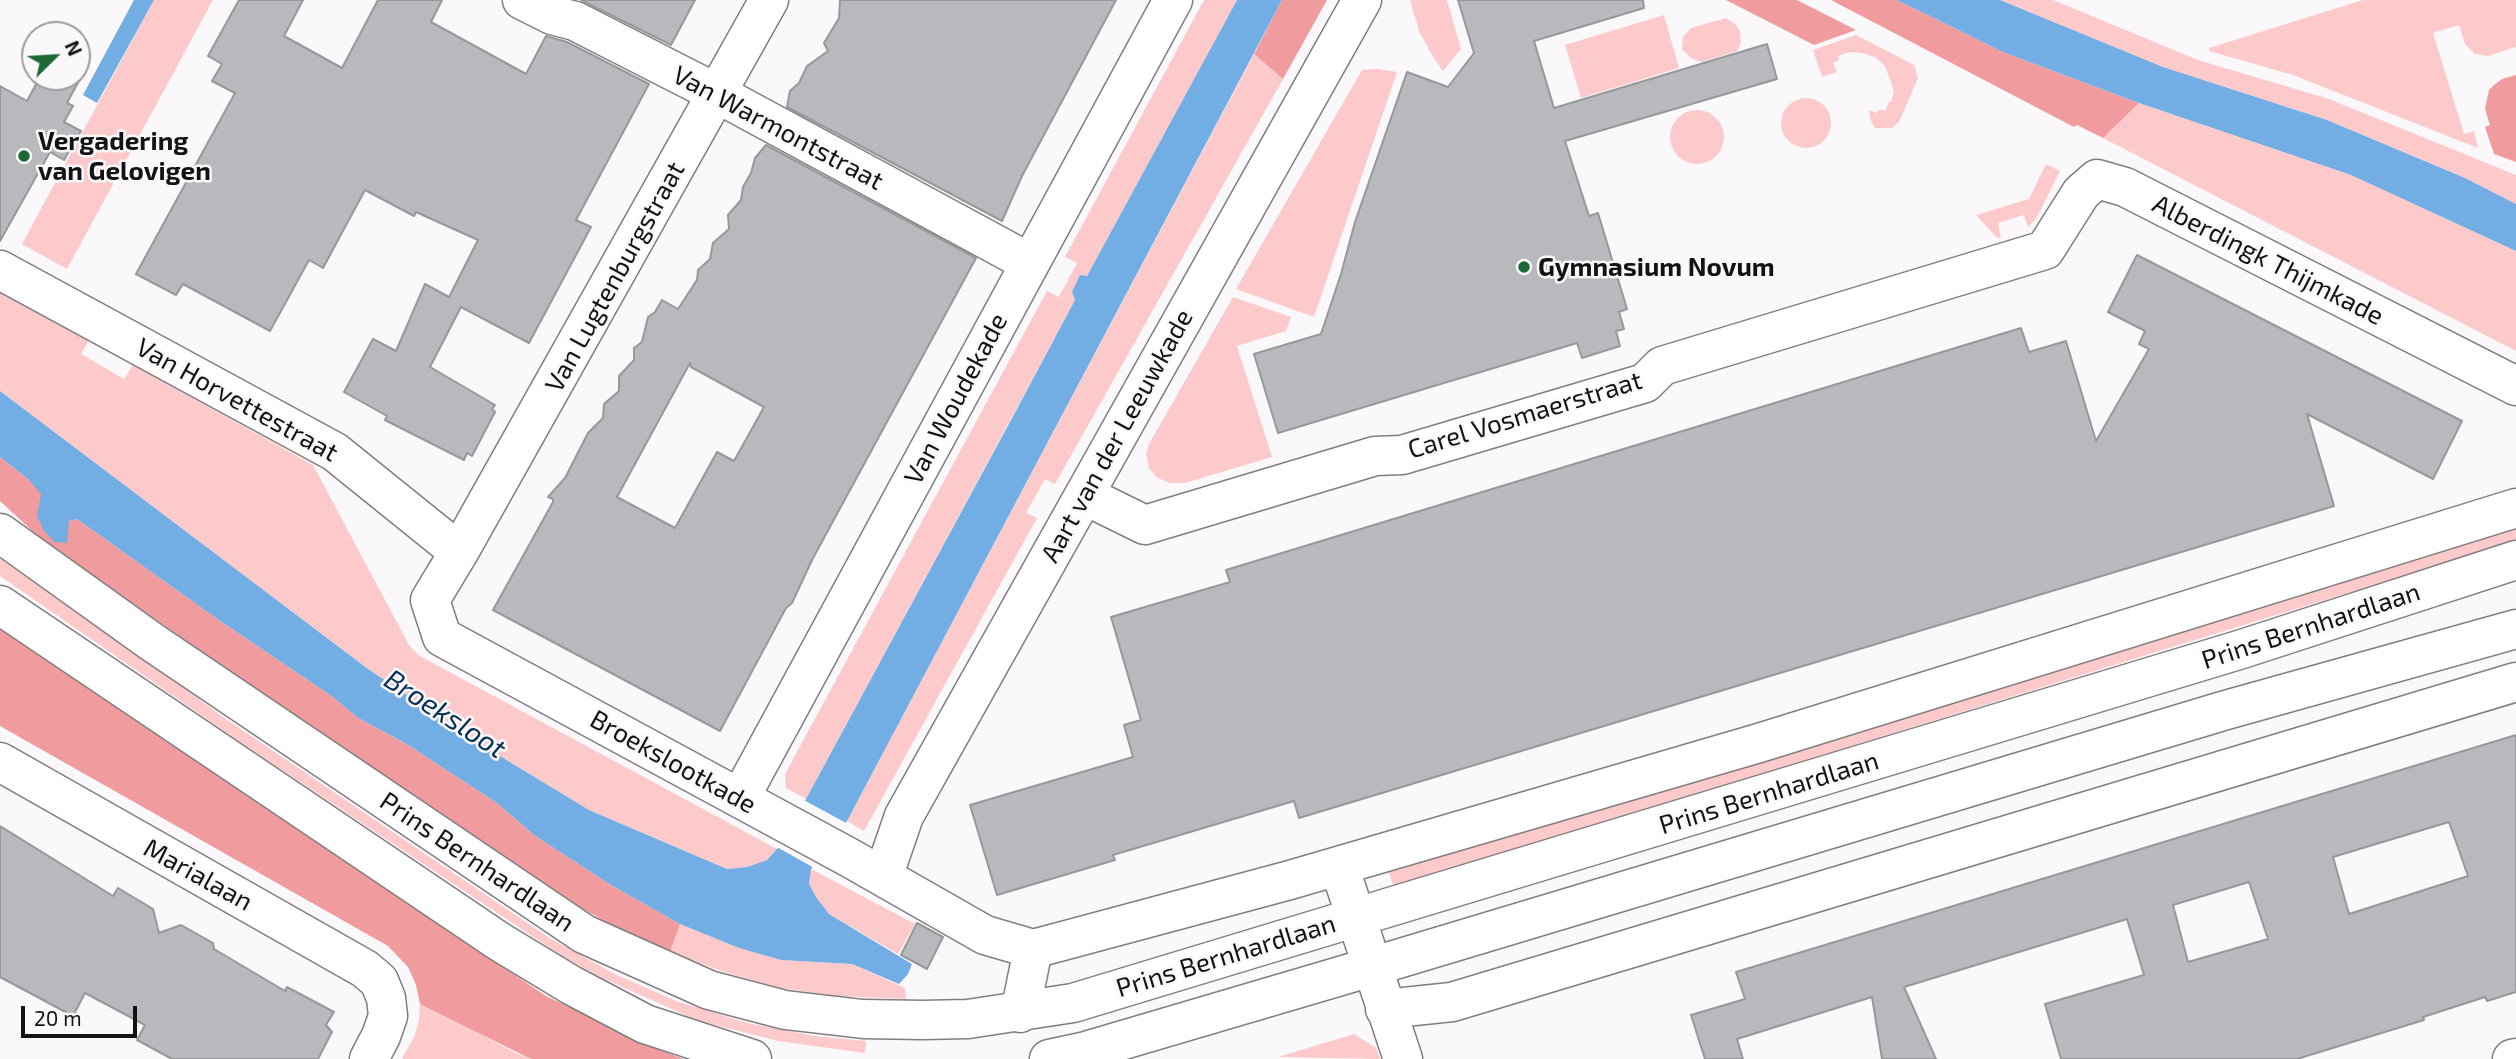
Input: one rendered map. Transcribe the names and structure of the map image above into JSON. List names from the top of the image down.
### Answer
{
  "streets": {
    "street": [
      "Van Warmontstraat",
      "Alberdingk Thijmkade",
      "Van Lugtenburgstraat",
      "Van Woudekade",
      "Van Horvettestraat",
      "Carel Vosmaerstraat",
      "Aart van der Leeuwkade",
      "Prins Bernhardlaan",
      "Broekslootkade",
      "Marialaan"
    ]
  },
  "crossings": [
    ["Van Warmontstraat", "Van Lugtenburgstraat"],
    ["Van Warmontstraat", "Van Woudekade"],
    ["Alberdingk Thijmkade", "Carel Vosmaerstraat"],
    ["Van Lugtenburgstraat", "Van Horvettestraat"],
    ["Van Lugtenburgstraat", "Broekslootkade"],
    ["Van Woudekade", "Broekslootkade"],
    ["Van Horvettestraat", "Broekslootkade"],
    ["Carel Vosmaerstraat", "Aart van der Leeuwkade"],
    ["Aart van der Leeuwkade", "Broekslootkade"],
    ["Prins Bernhardlaan", "Broekslootkade"]
  ],
  "water": ["Broeksloot"],
  "places": ["Vergadering van Gelovigen", "Gymnasium Novum"],
  "scale_bar": "20 m",
  "north": "top right"
}
